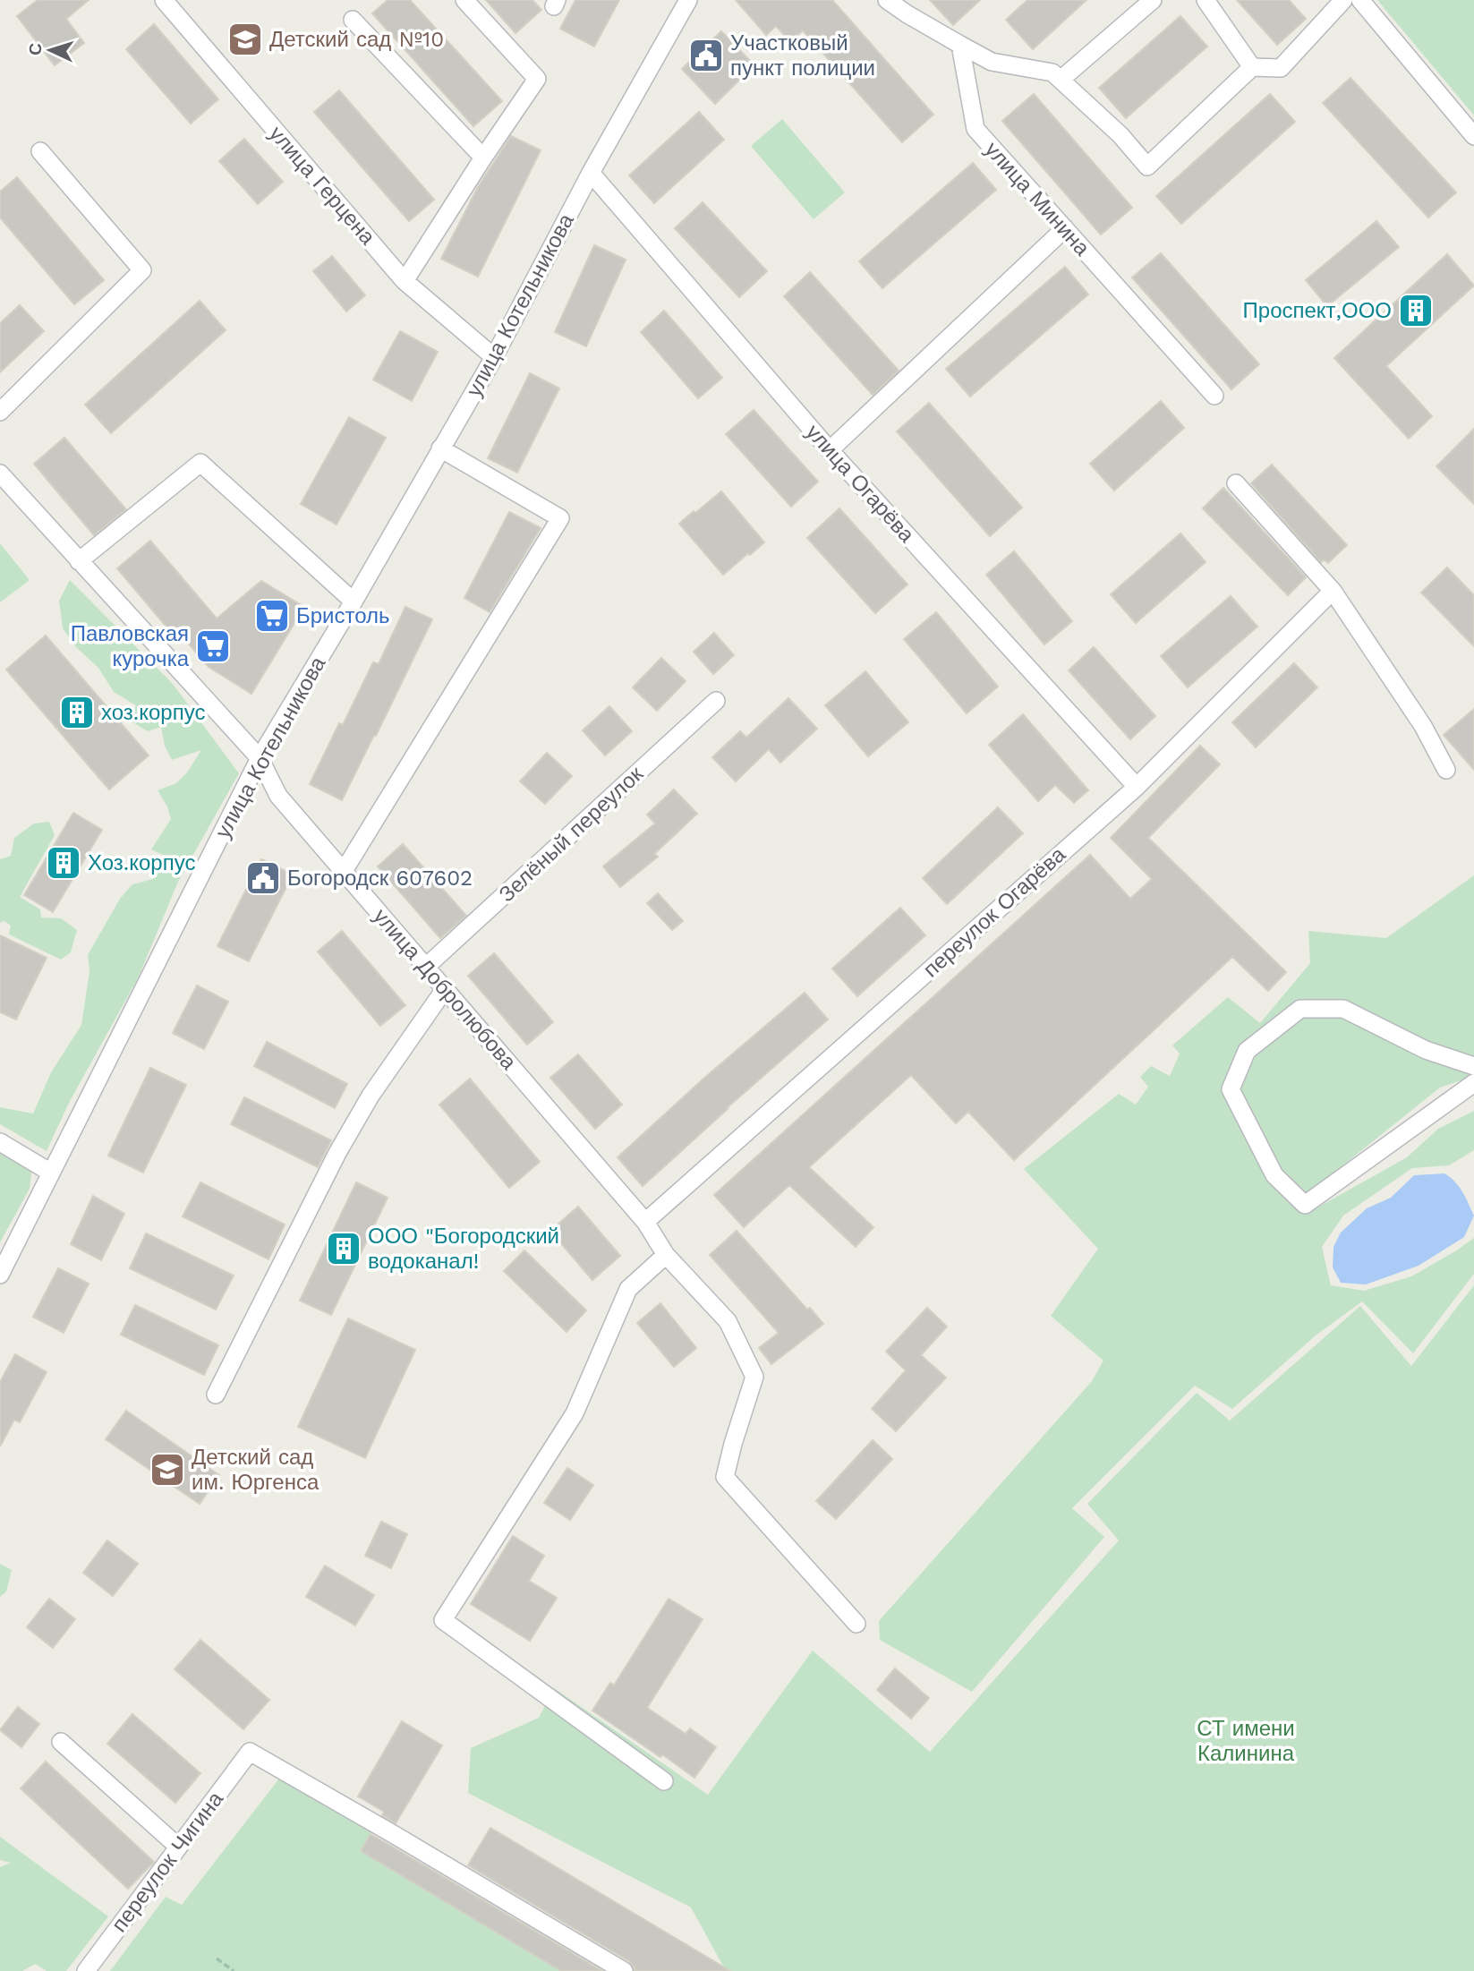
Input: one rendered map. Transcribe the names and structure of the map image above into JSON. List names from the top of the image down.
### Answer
{
  "streets": {
    "street": [
      "улица Герцена",
      "улица Минина",
      "улица Котельникова",
      "улица Огарёва",
      "Зелёный переулок",
      "переулок Огарёва",
      "улица Добролюбова",
      "переулок Чигина"
    ]
  },
  "crossings": [
    ["улица Герцена", "улица Котельникова"],
    ["улица Котельникова", "улица Огарёва"],
    ["улица Котельникова", "улица Добролюбова"],
    ["улица Огарёва", "переулок Огарёва"],
    ["Зелёный переулок", "улица Добролюбова"],
    ["переулок Огарёва", "улица Добролюбова"]
  ],
  "parks": ["СТ имени Калинина"],
  "places": {
    "school or university": ["Детский сад №10", "Детский сад им. Юргенса"],
    "public building": ["Участковый пункт полиции", "Богородск 607602"],
    "building": [
      "Проспект,ООО",
      "хоз.корпус",
      "Хоз.корпус",
      "ООО \"Богородский водоканал!"
    ],
    "supermarket": ["Бристоль", "Павловская курочка"]
  },
  "north": "left"
}
